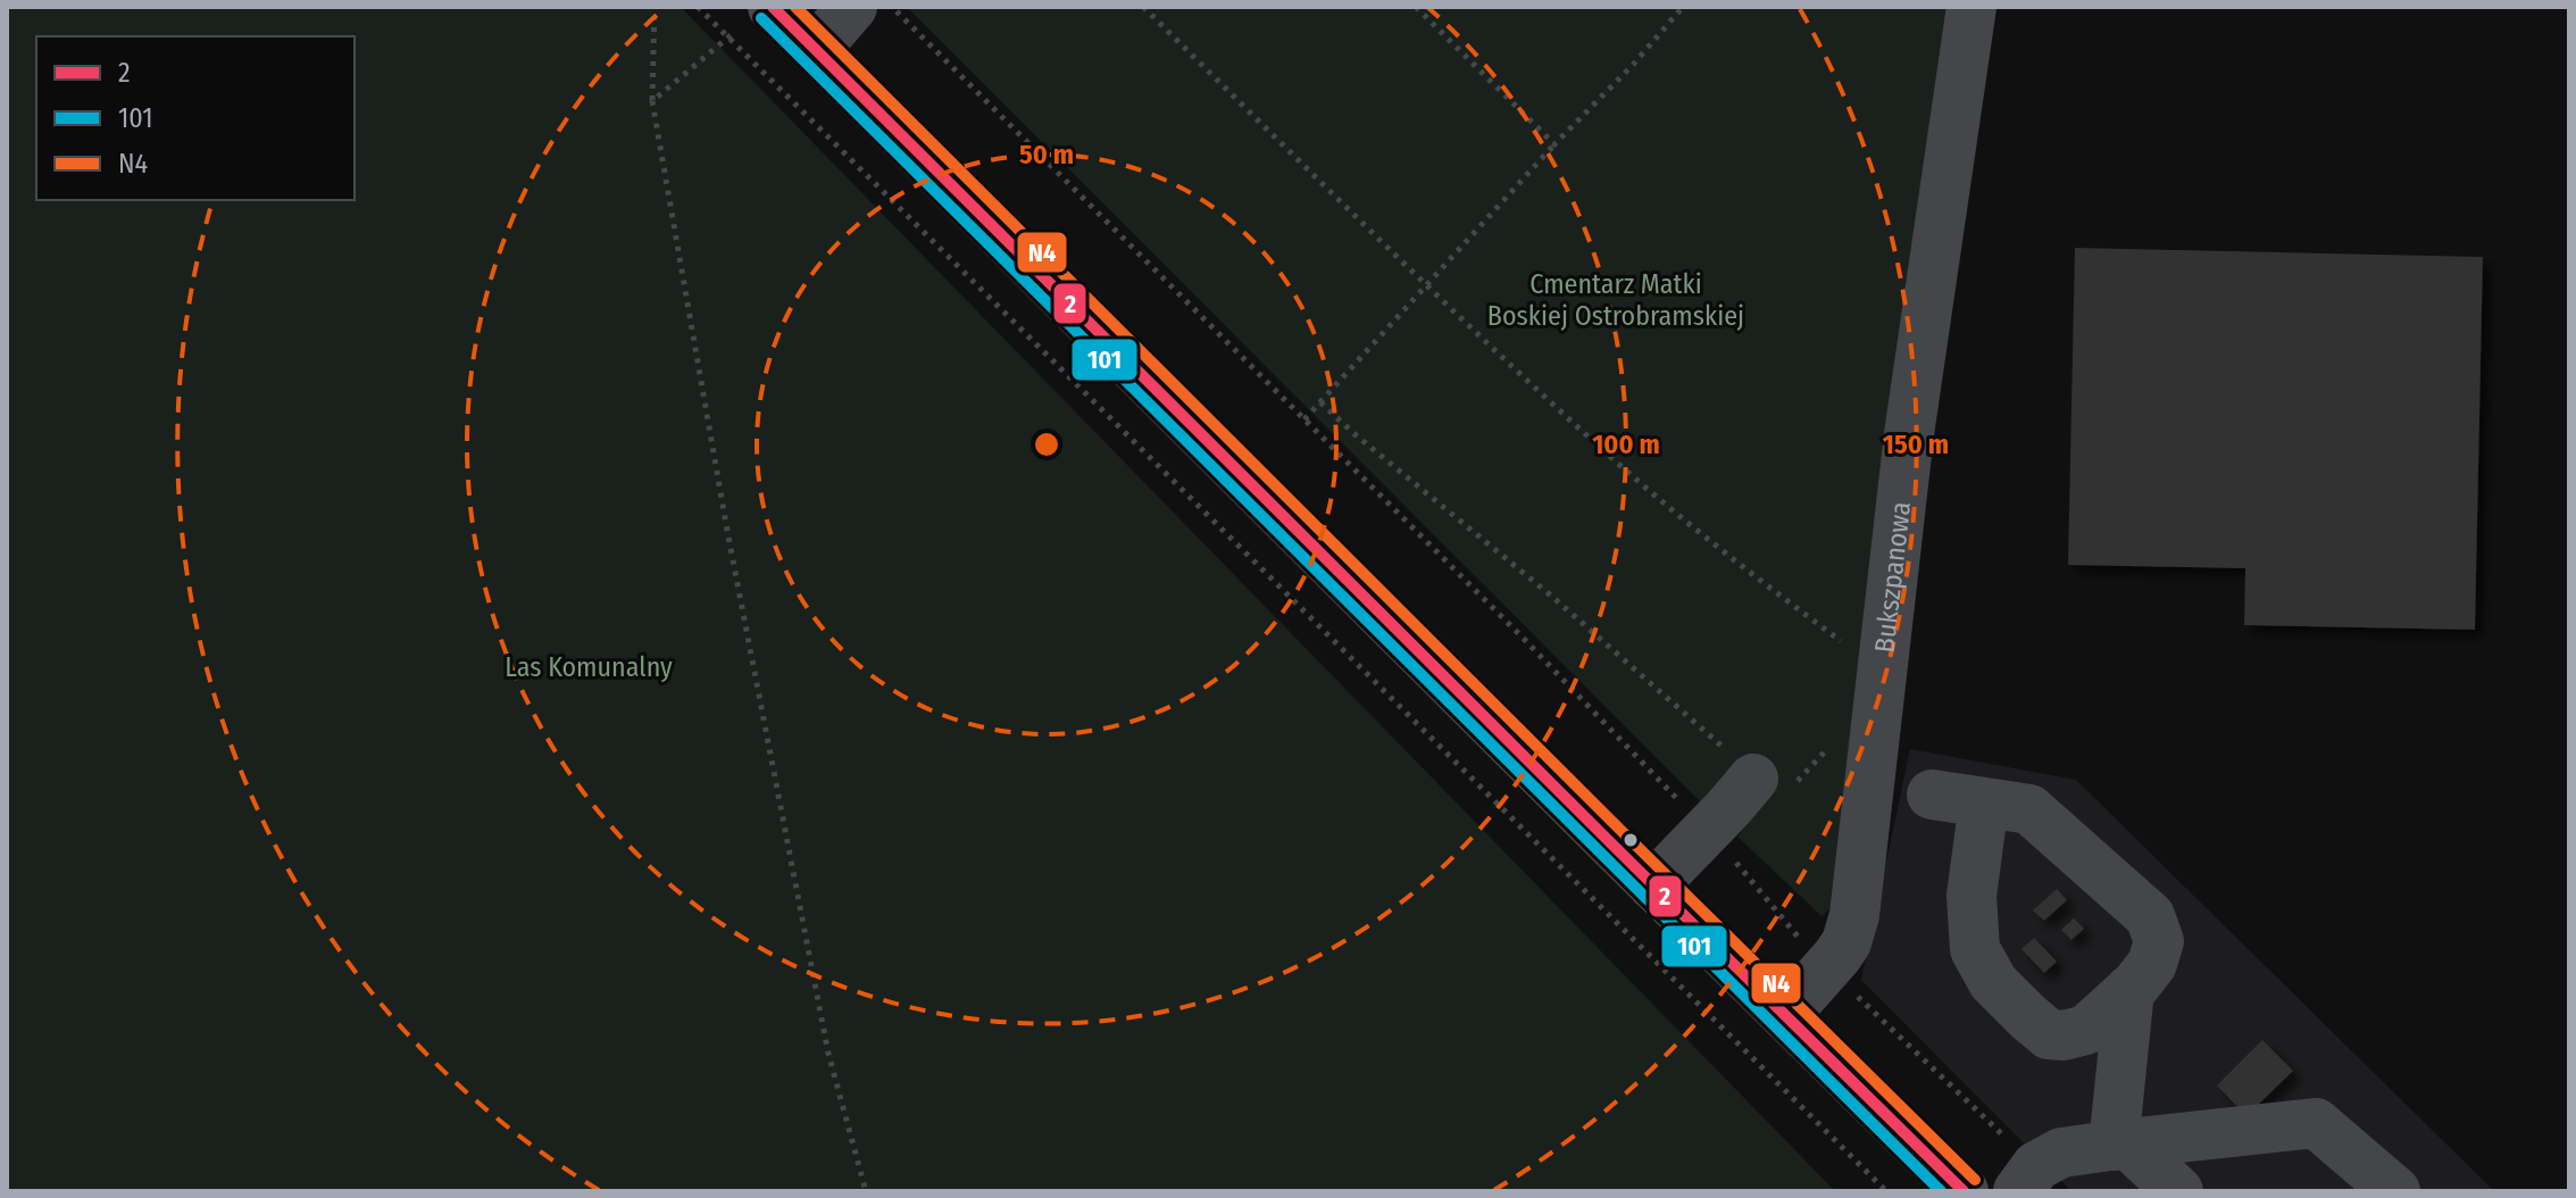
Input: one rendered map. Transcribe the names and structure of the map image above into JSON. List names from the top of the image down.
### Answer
{
  "streets": {
    "street": ["Bukszpanowa"]
  },
  "parks": ["Cmentarz Matki Boskiej Ostrobramskiej", "Las Komunalny"],
  "lines": ["transit line 2", "transit line N4", "transit line 101"],
  "legend": ["2", "101", "N4"],
  "rings": ["50 m", "100 m", "150 m"]
}
